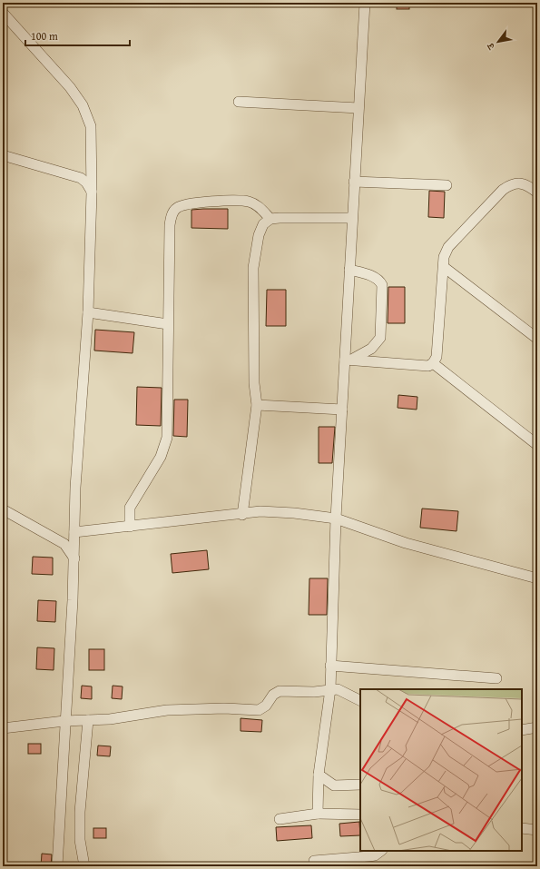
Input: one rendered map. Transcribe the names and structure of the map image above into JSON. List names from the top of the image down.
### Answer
{
  "scale_bar": "100 m",
  "north": "bottom left"
}
